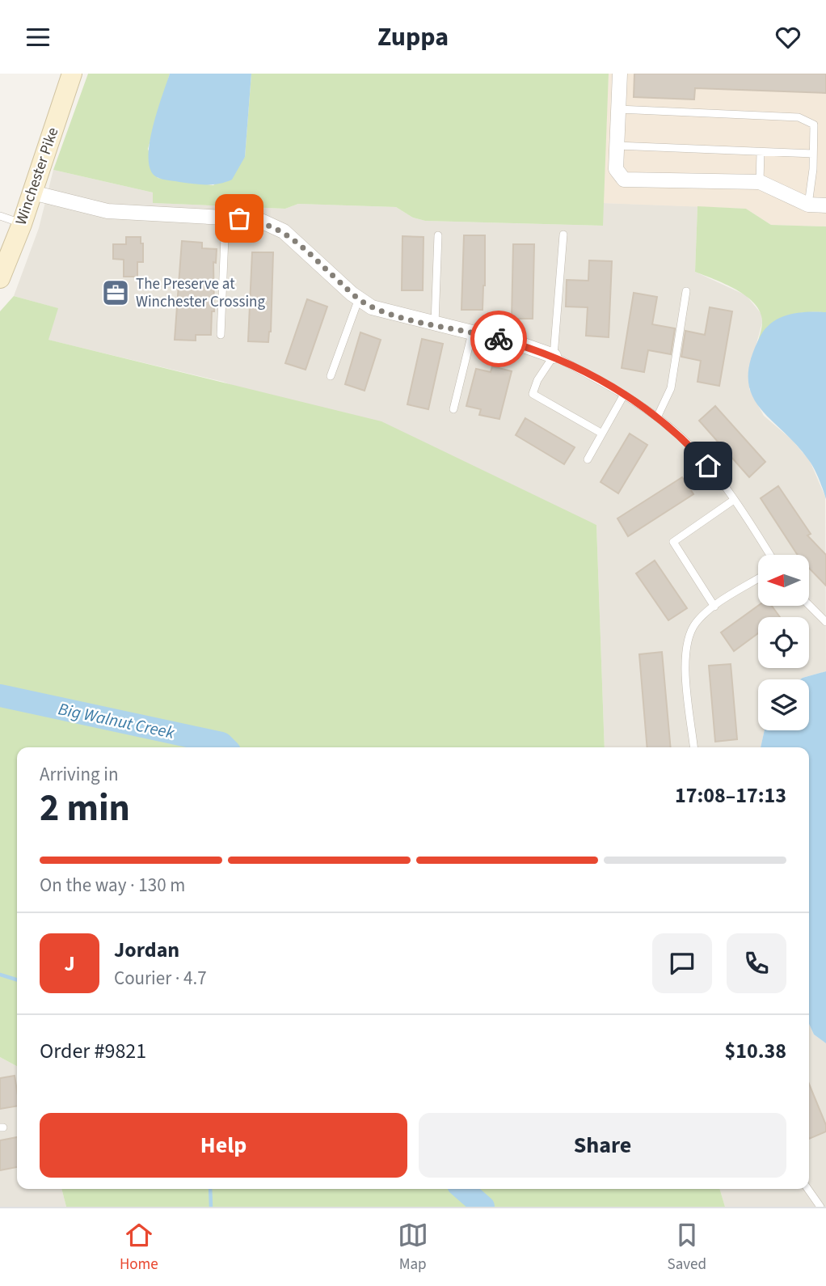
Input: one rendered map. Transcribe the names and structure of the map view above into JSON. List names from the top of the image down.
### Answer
{
  "streets": {
    "main road": ["Winchester Pike"]
  },
  "water": ["Big Walnut Creek"],
  "places": {
    "office": ["The Preserve at Winchester Crossing"]
  },
  "north": "left",
  "page": {
    "header": "Zuppa",
    "heading": ["2 min", "Arriving in", "17:08–17:13"],
    "panel": [
      "Jordan",
      "Courier · 4.7",
      "Order #9821",
      "$10.38"
    ],
    "bar": "On the way · 130 m",
    "round": "J",
    "buttons": ["Help", "Share"],
    "tabs": ["Home", "Map", "Saved"]
  }
}
